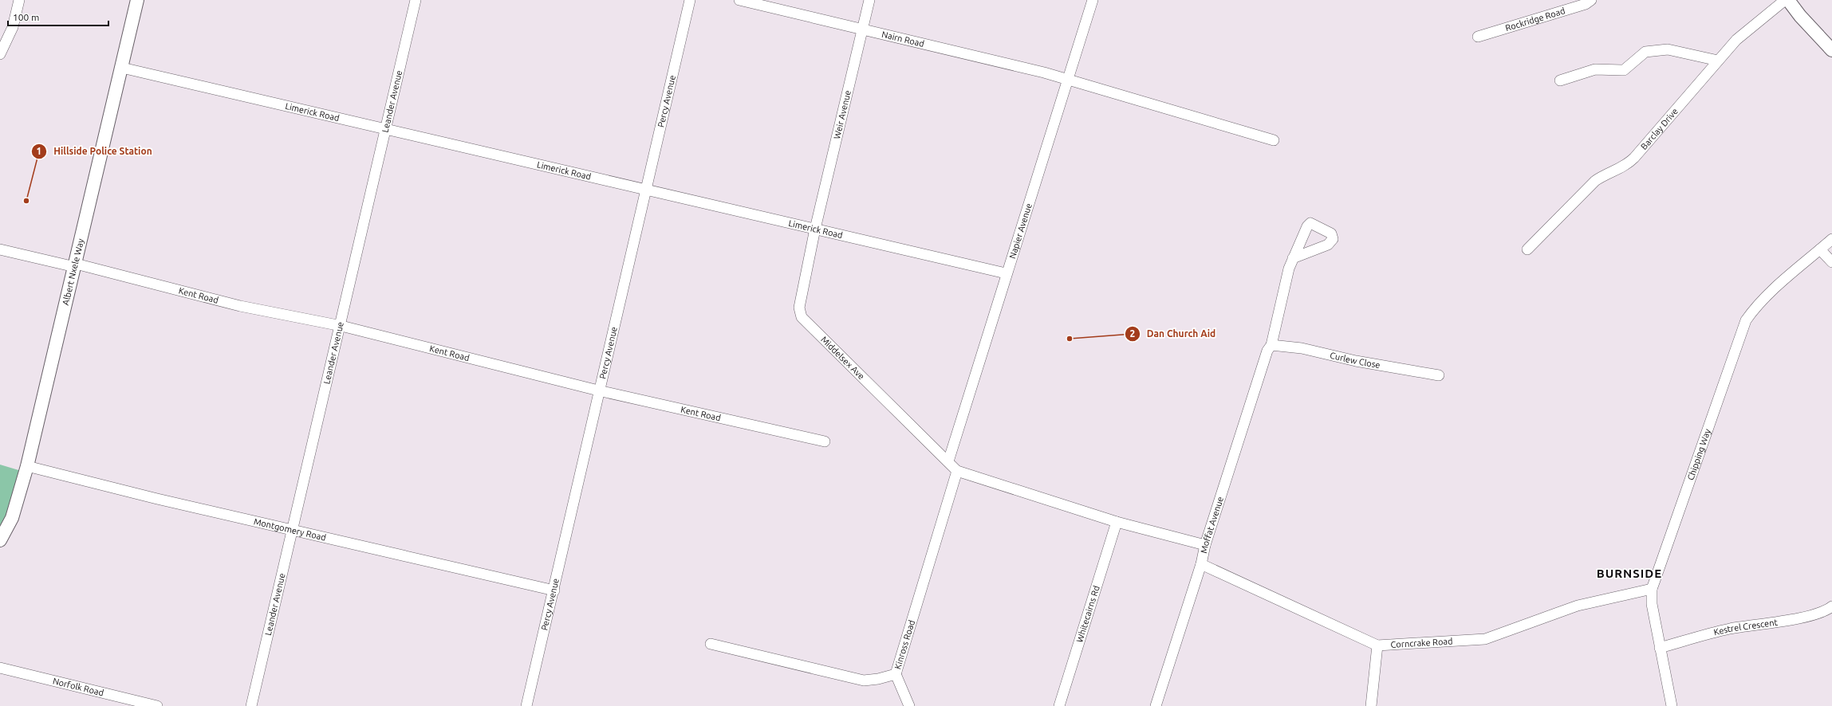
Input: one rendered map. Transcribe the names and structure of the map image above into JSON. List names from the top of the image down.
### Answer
{
  "streets": {
    "main road": ["Albert Nxele Way"],
    "street": [
      "Rockridge Road",
      "Nairn Road",
      "Leander Avenue",
      "Percy Avenue",
      "Limerick Road",
      "Weir Avenue",
      "Barclay Drive",
      "Napier Avenue",
      "Kent Road",
      "Middelsex Ave",
      "Curlew Close",
      "Chipping Way",
      "Moffat Avenue",
      "Montgomery Road",
      "Whitecairns Rd",
      "Kestrel Crescent",
      "Corncrake Road",
      "Kinross Road",
      "Norfolk Road"
    ]
  },
  "crossings": [
    ["Nairn Road", "Weir Avenue"],
    ["Nairn Road", "Napier Avenue"],
    ["Leander Avenue", "Limerick Road"],
    ["Leander Avenue", "Kent Road"],
    ["Leander Avenue", "Montgomery Road"],
    ["Percy Avenue", "Limerick Road"],
    ["Percy Avenue", "Kent Road"],
    ["Percy Avenue", "Montgomery Road"],
    ["Limerick Road", "Weir Avenue"],
    ["Limerick Road", "Napier Avenue"],
    ["Limerick Road", "Albert Nxele Way"],
    ["Limerick Road", "Middelsex Ave"],
    ["Weir Avenue", "Middelsex Ave"],
    ["Napier Avenue", "Middelsex Ave"],
    ["Albert Nxele Way", "Kent Road"],
    ["Albert Nxele Way", "Montgomery Road"],
    ["Middelsex Ave", "Kinross Road"],
    ["Curlew Close", "Moffat Avenue"],
    ["Chipping Way", "Kestrel Crescent"],
    ["Chipping Way", "Corncrake Road"],
    ["Moffat Avenue", "Corncrake Road"]
  ],
  "districts": ["BURNSIDE"],
  "places": ["Hillside Police Station", "Dan Church Aid"],
  "scale_bar": "100 m"
}
